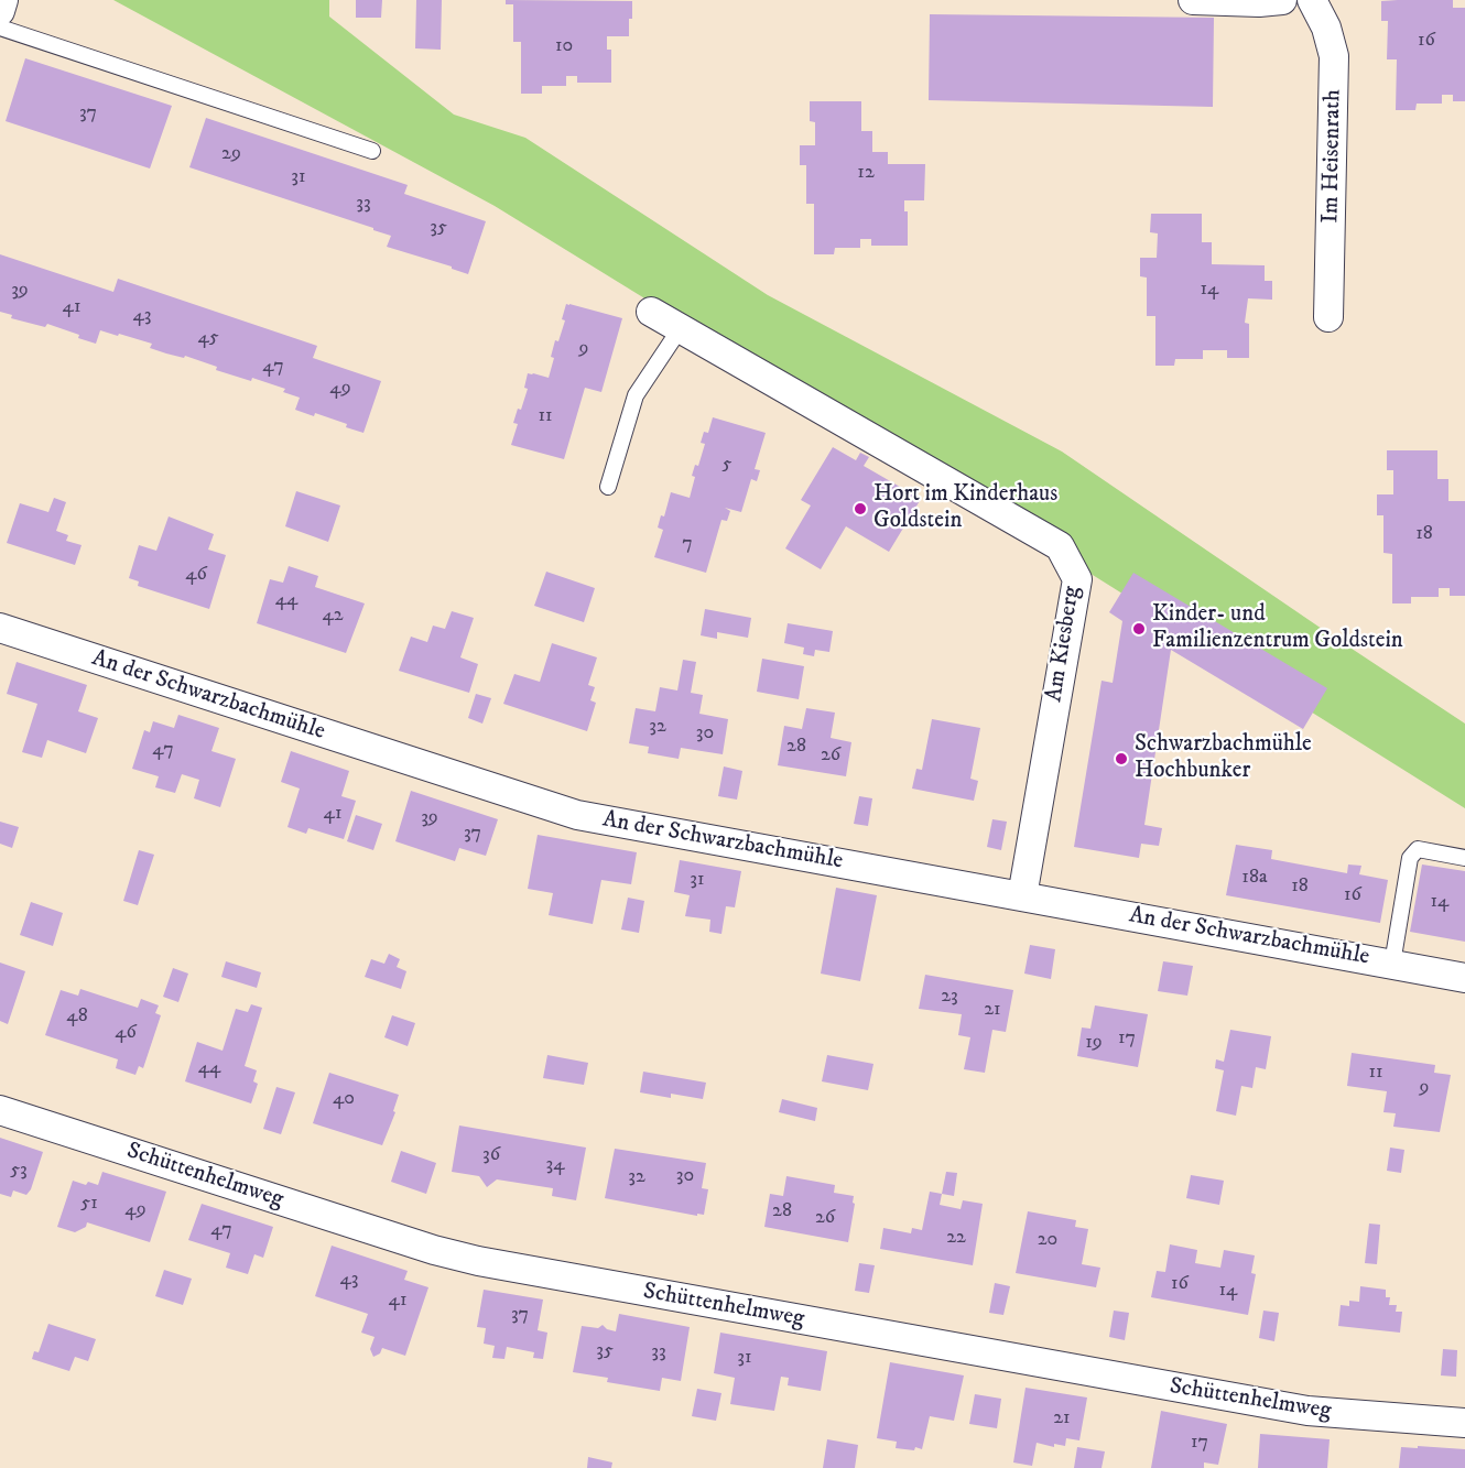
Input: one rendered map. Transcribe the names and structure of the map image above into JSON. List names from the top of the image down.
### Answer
{
  "streets": {
    "street": [
      "Im Heisenrath",
      "Am Kiesberg",
      "An der Schwarzbachmühle",
      "Schüttenhelmweg"
    ]
  },
  "crossings": [
    ["Am Kiesberg", "An der Schwarzbachmühle"]
  ],
  "places": ["Hort im Kinderhaus Goldstein", "Kinder- und Familienzentrum Goldstein", "Schwarzbachmühle Hochbunker"],
  "house_numbers": [
    "16",
    "10",
    "37",
    "29",
    "12",
    "31",
    "33",
    "35",
    "14",
    "39",
    "41",
    "43",
    "45",
    "9",
    "47",
    "49",
    "11",
    "5",
    "18",
    "7",
    "46",
    "44",
    "42",
    "32",
    "30",
    "28",
    "47",
    "26",
    "41",
    "39",
    "37",
    "18a",
    "31",
    "18",
    "16",
    "14",
    "23",
    "21",
    "48",
    "46",
    "17",
    "19",
    "44",
    "11",
    "9",
    "40",
    "36",
    "34",
    "53",
    "30",
    "32",
    "51",
    "49",
    "28",
    "26",
    "47",
    "22",
    "20",
    "43",
    "16",
    "14",
    "41",
    "37",
    "35",
    "33",
    "31",
    "21",
    "17"
  ]
}
